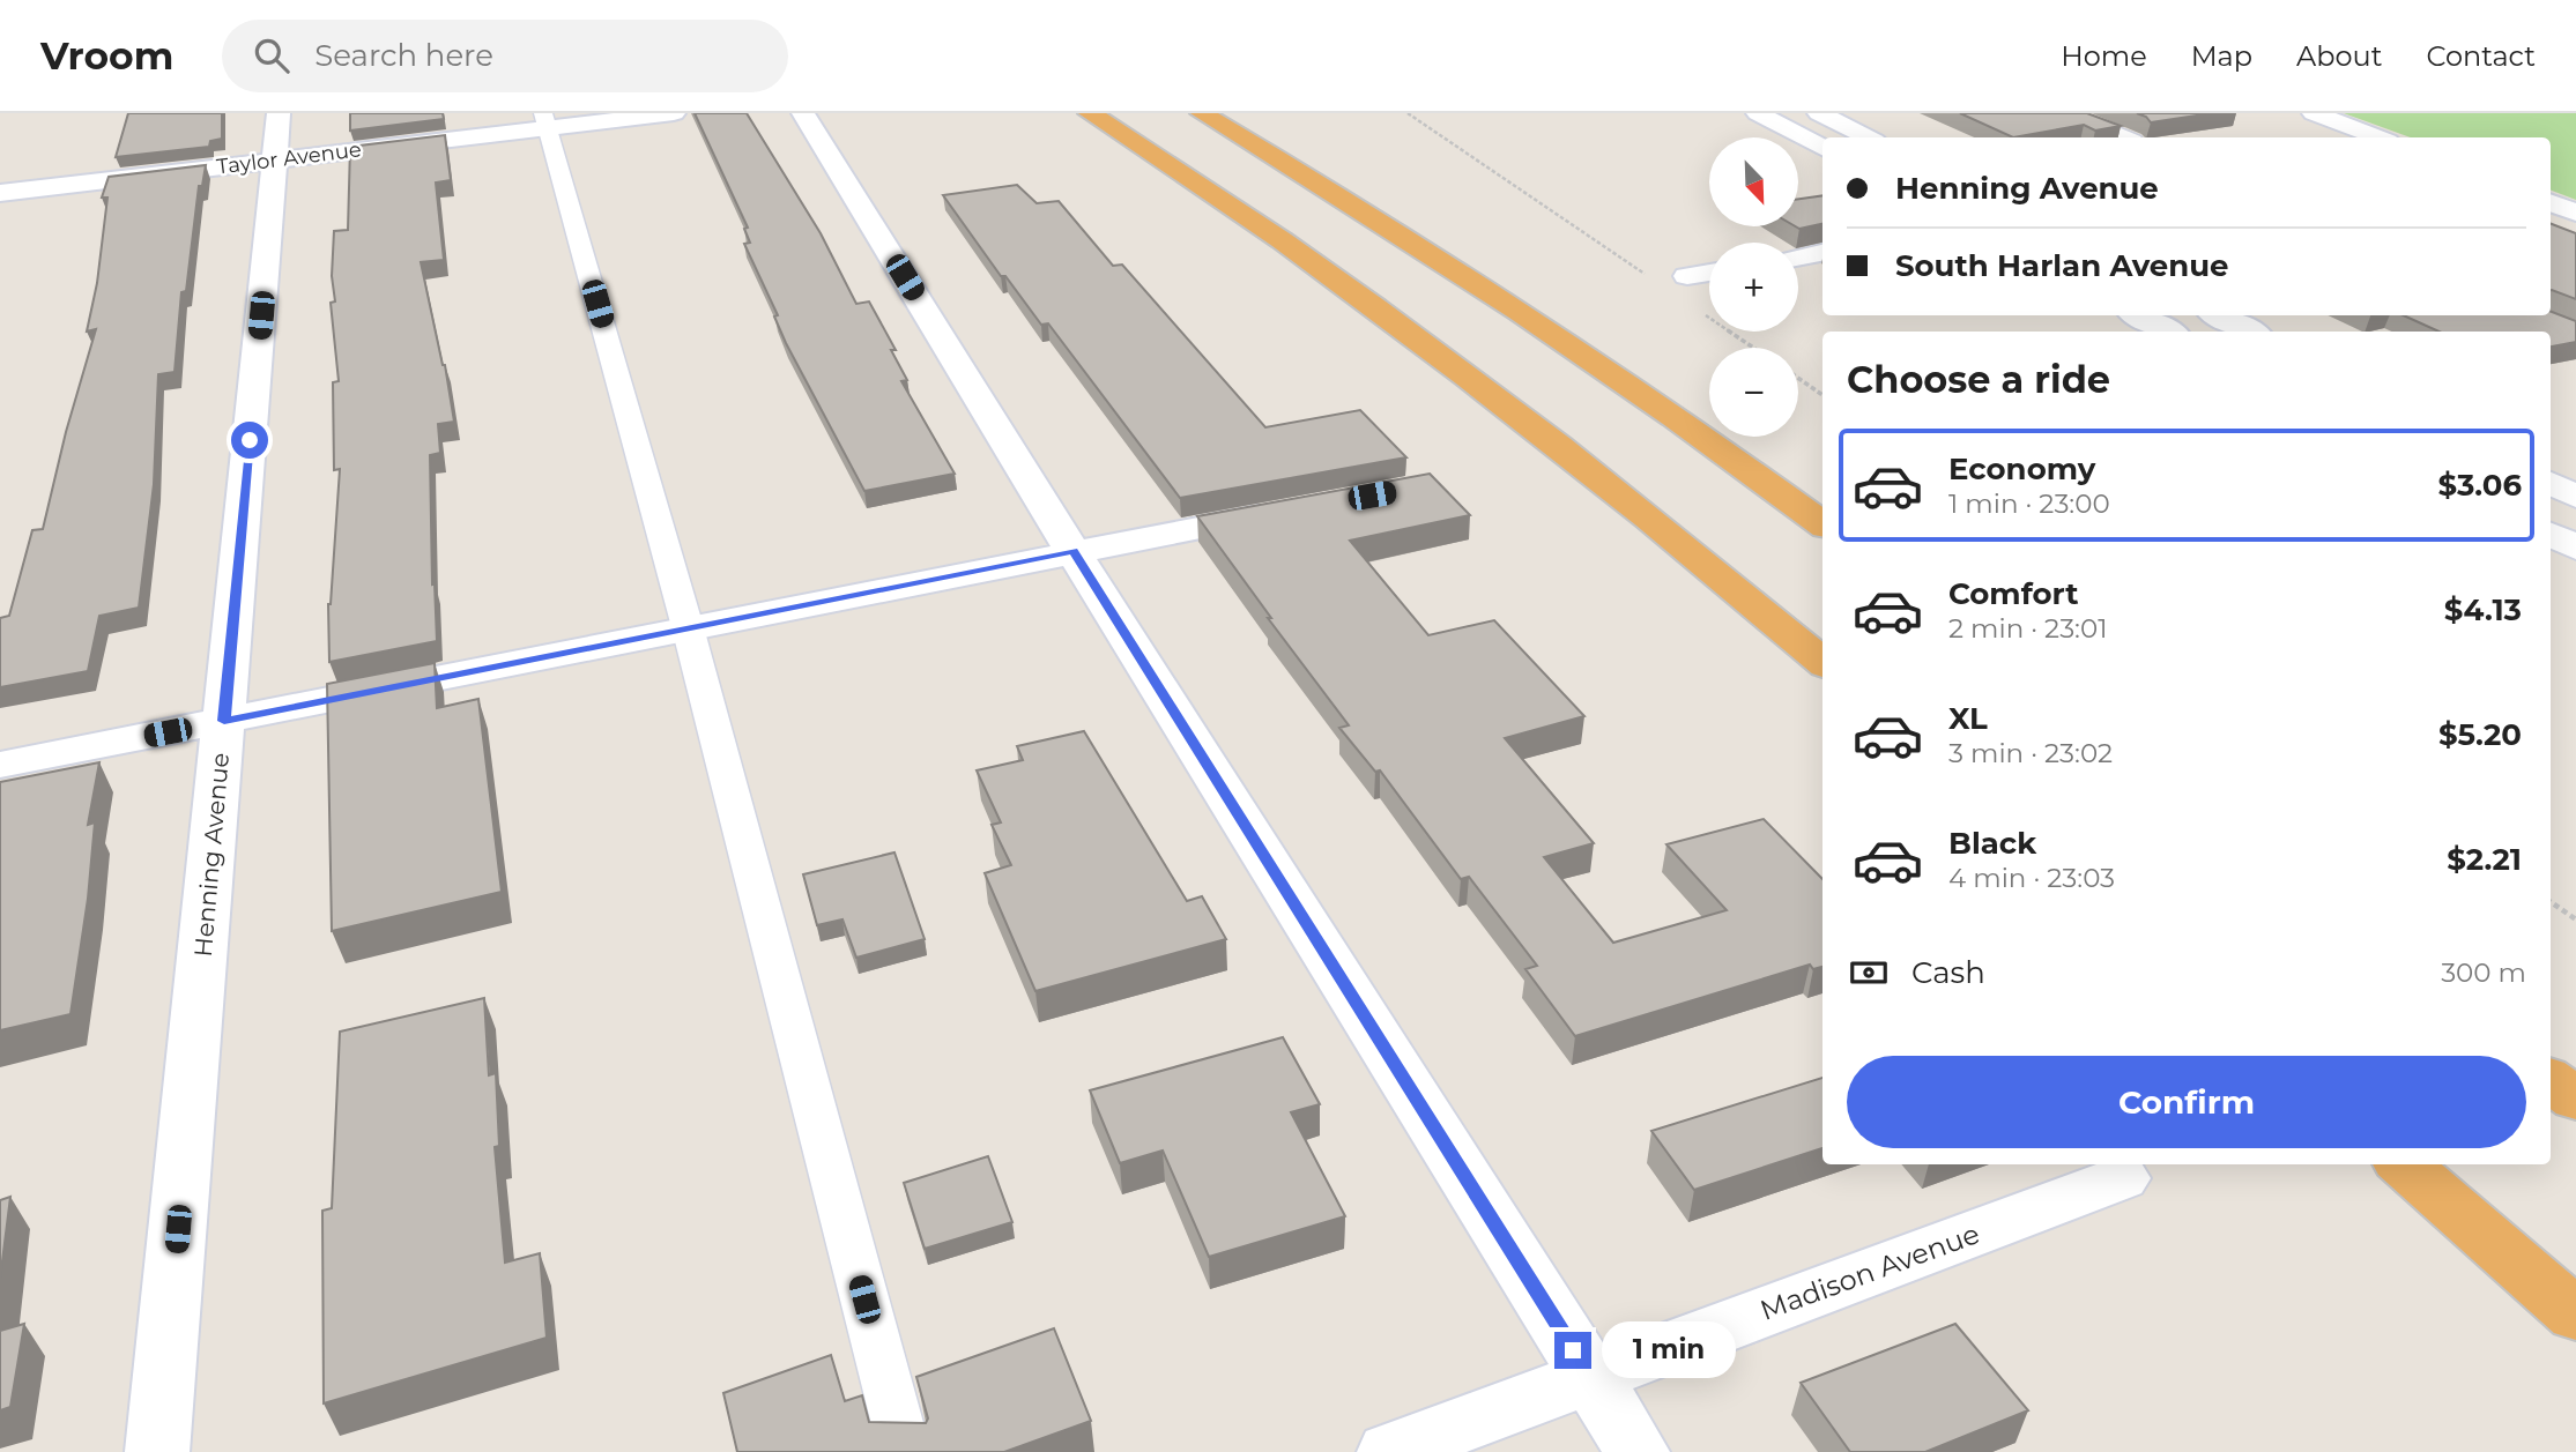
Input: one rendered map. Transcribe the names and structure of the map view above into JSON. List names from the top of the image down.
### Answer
{
  "streets": {
    "street": ["Taylor Avenue", "Henning Avenue", "Madison Avenue"]
  },
  "crossings": [
    ["Taylor Avenue", "Henning Avenue"]
  ],
  "north": "bottom right",
  "page": {
    "header": "Vroom",
    "search": "Search here",
    "nav": [
      "Home",
      "Map",
      "About",
      "Contact"
    ],
    "map_buttons": ["+", "−"],
    "banner": ["Henning Avenue", "South Harlan Avenue"],
    "heading": "Choose a ride",
    "list": [
      {
        "name": "Economy",
        "note": "1 min · 23:00",
        "value": "$3.06"
      },
      {
        "name": "Comfort",
        "note": "2 min · 23:01",
        "value": "$4.13"
      },
      {
        "name": "XL",
        "note": "3 min · 23:02",
        "value": "$5.20"
      },
      {
        "name": "Black",
        "note": "4 min · 23:03",
        "value": "$2.21"
      }
    ],
    "pay": ["Cash", "300 m"],
    "buttons": "Confirm",
    "bubble": "1 min"
  }
}
